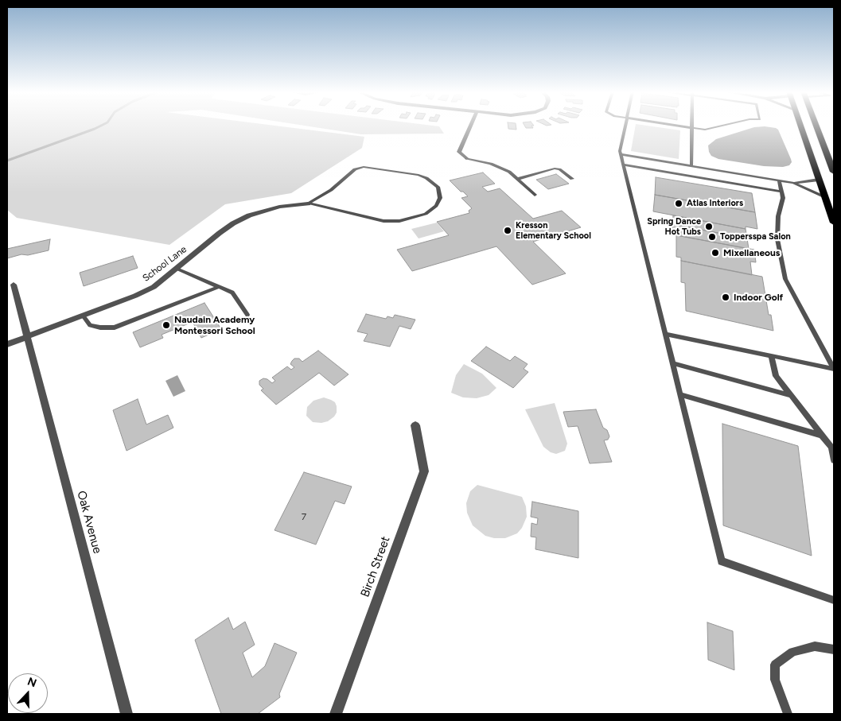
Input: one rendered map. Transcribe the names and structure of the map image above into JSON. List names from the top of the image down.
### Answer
{
  "streets": {
    "street": ["School Lane", "Oak Avenue", "Birch Street"]
  },
  "crossings": [
    ["School Lane", "Oak Avenue"]
  ],
  "places": [
    "Atlas Interiors",
    "Spring Dance Hot Tubs",
    "Kresson Elementary School",
    "Toppersspa Salon",
    "Mixellaneous",
    "Indoor Golf",
    "Naudain Academy Montessori School"
  ],
  "house_numbers": ["7"],
  "north": "top"
}
